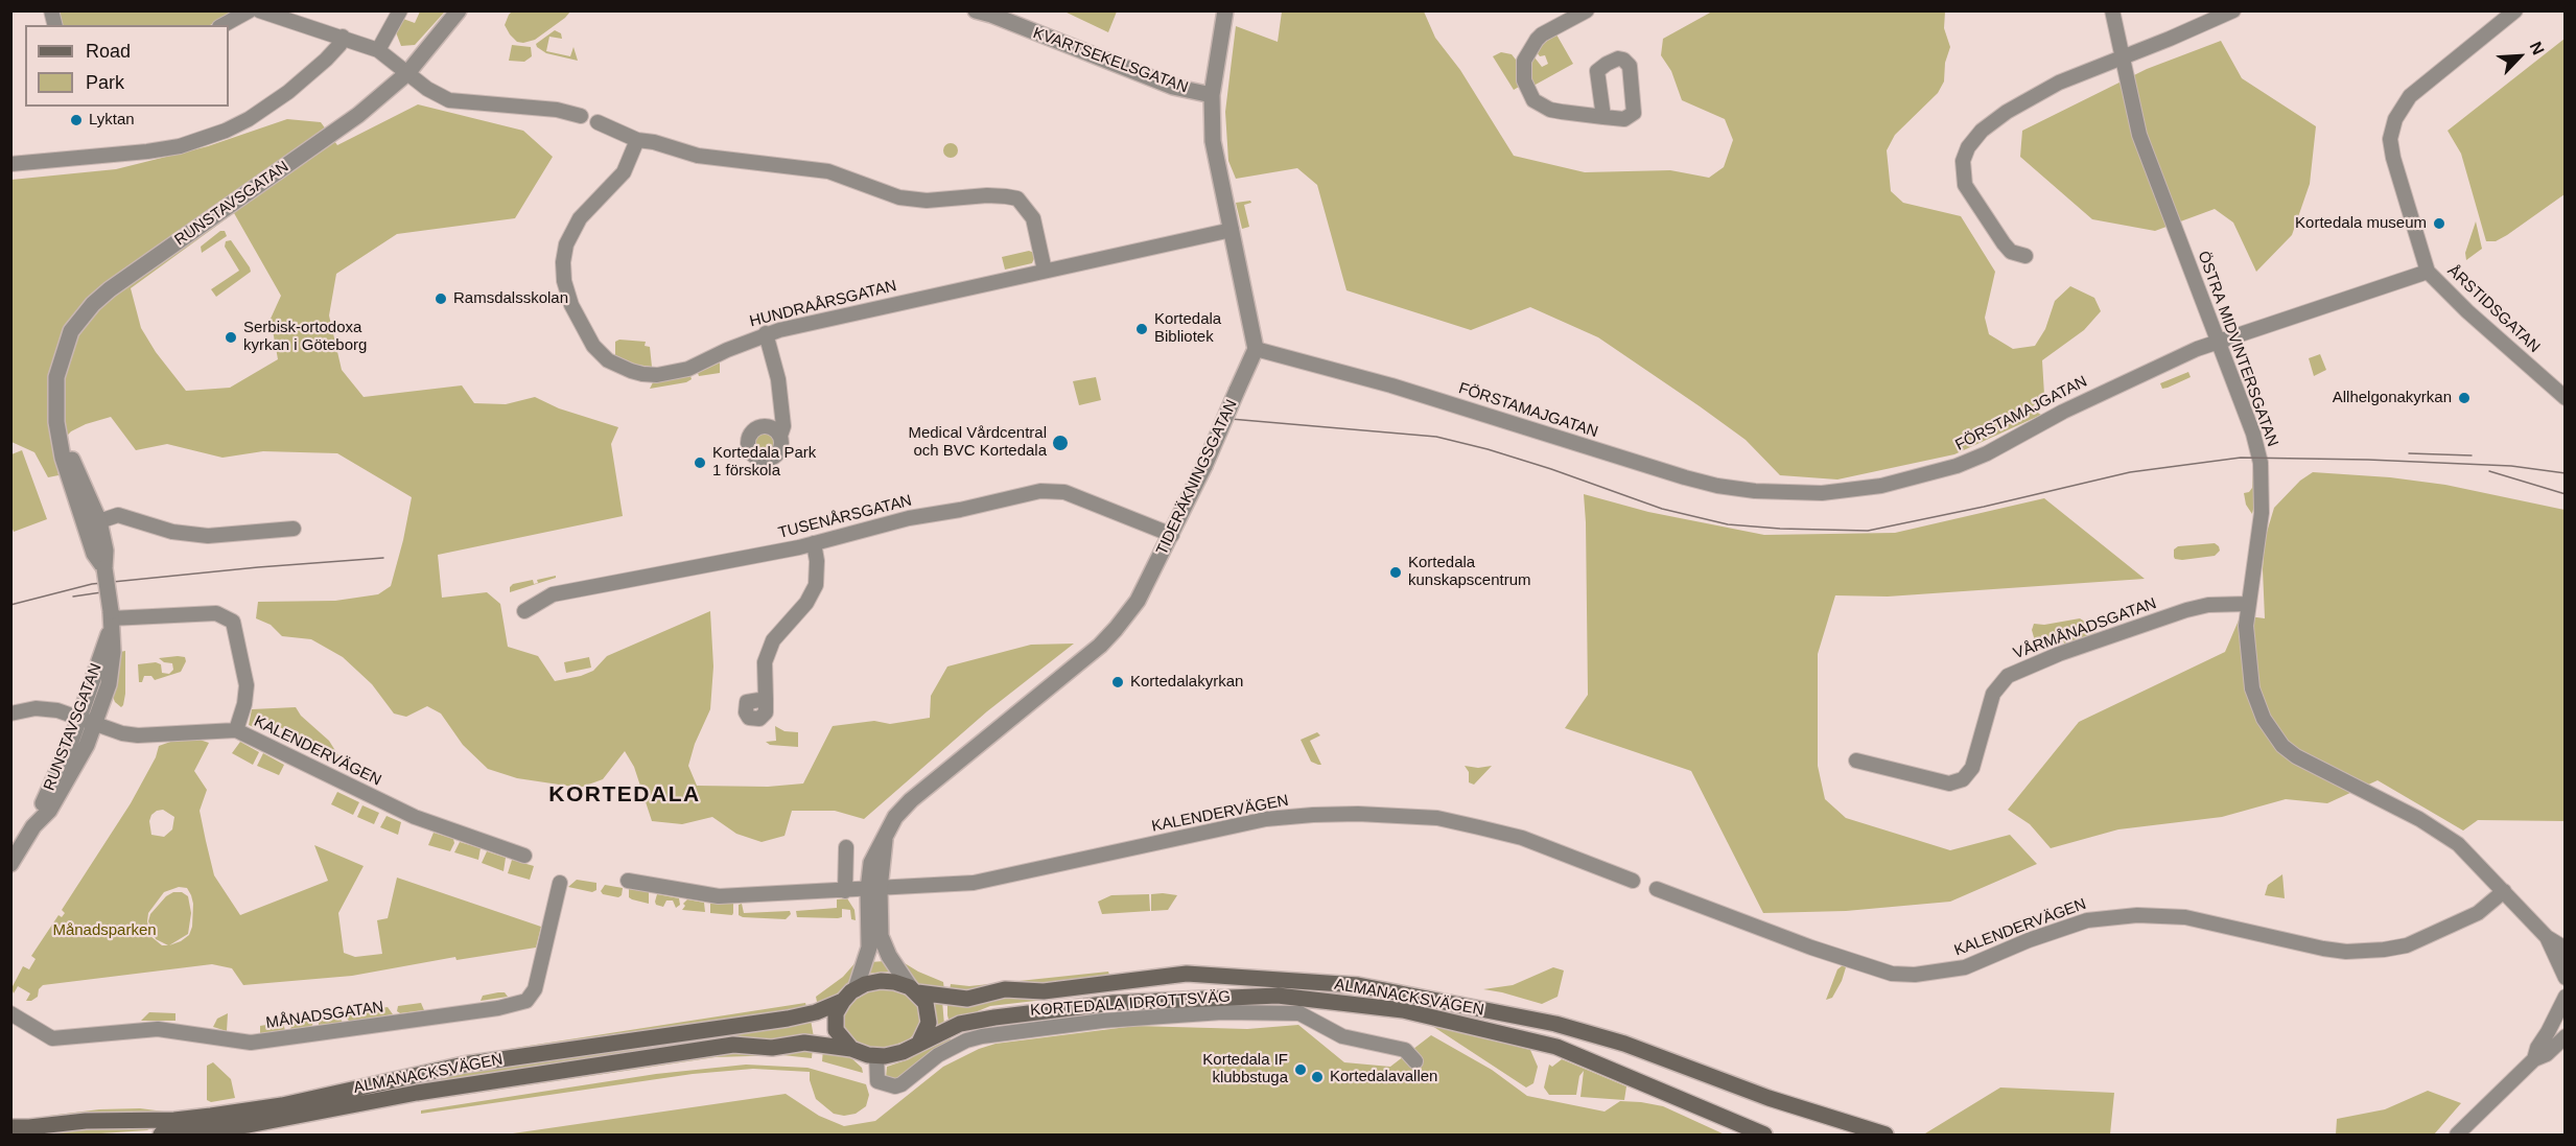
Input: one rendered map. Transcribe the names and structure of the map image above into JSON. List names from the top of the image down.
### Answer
{
  "streets": {
    "main road": ["ALMANACKSVÄGEN"],
    "street": [
      "KVARTSEKELSGATAN",
      "RUNSTAVSGATAN",
      "HUNDRAÅRSGATAN",
      "ÅRSTIDSGATAN",
      "ÖSTRA MIDVINTERSGATAN",
      "FÖRSTAMAJGATAN",
      "TIDERÄKNINGSGATAN",
      "TUSENÅRSGATAN",
      "VÅRMÅNADSGATAN",
      "KALENDERVÄGEN",
      "KORTEDALA IDROTTSVÄG",
      "MÅNADSGATAN"
    ]
  },
  "crossings": [
    ["RUNSTAVSGATAN", "KALENDERVÄGEN"],
    ["ÅRSTIDSGATAN", "FÖRSTAMAJGATAN"],
    ["ÖSTRA MIDVINTERSGATAN", "FÖRSTAMAJGATAN"],
    ["ÖSTRA MIDVINTERSGATAN", "VÅRMÅNADSGATAN"],
    ["ÖSTRA MIDVINTERSGATAN", "KALENDERVÄGEN"],
    ["FÖRSTAMAJGATAN", "TIDERÄKNINGSGATAN"],
    ["TIDERÄKNINGSGATAN", "TUSENÅRSGATAN"],
    ["TIDERÄKNINGSGATAN", "KALENDERVÄGEN"],
    ["TIDERÄKNINGSGATAN", "ALMANACKSVÄGEN"],
    ["TIDERÄKNINGSGATAN", "KORTEDALA IDROTTSVÄG"],
    ["ALMANACKSVÄGEN", "KORTEDALA IDROTTSVÄG"]
  ],
  "districts": ["KORTEDALA"],
  "parks": ["Månadsparken"],
  "places": [
    "Lyktan",
    "Kortedala museum",
    "Ramsdalsskolan",
    "Kortedala Bibliotek",
    "Serbisk-ortodoxa kyrkan i Göteborg",
    "Allhelgonakyrkan",
    "Medical Vårdcentral och BVC Kortedala",
    "Kortedala Park 1 förskola",
    "Kortedala kunskapscentrum",
    "Kortedalakyrkan",
    "Kortedala IF klubbstuga",
    "Kortedalavallen"
  ],
  "legend": ["Road", "Park"],
  "north": "top right"
}
